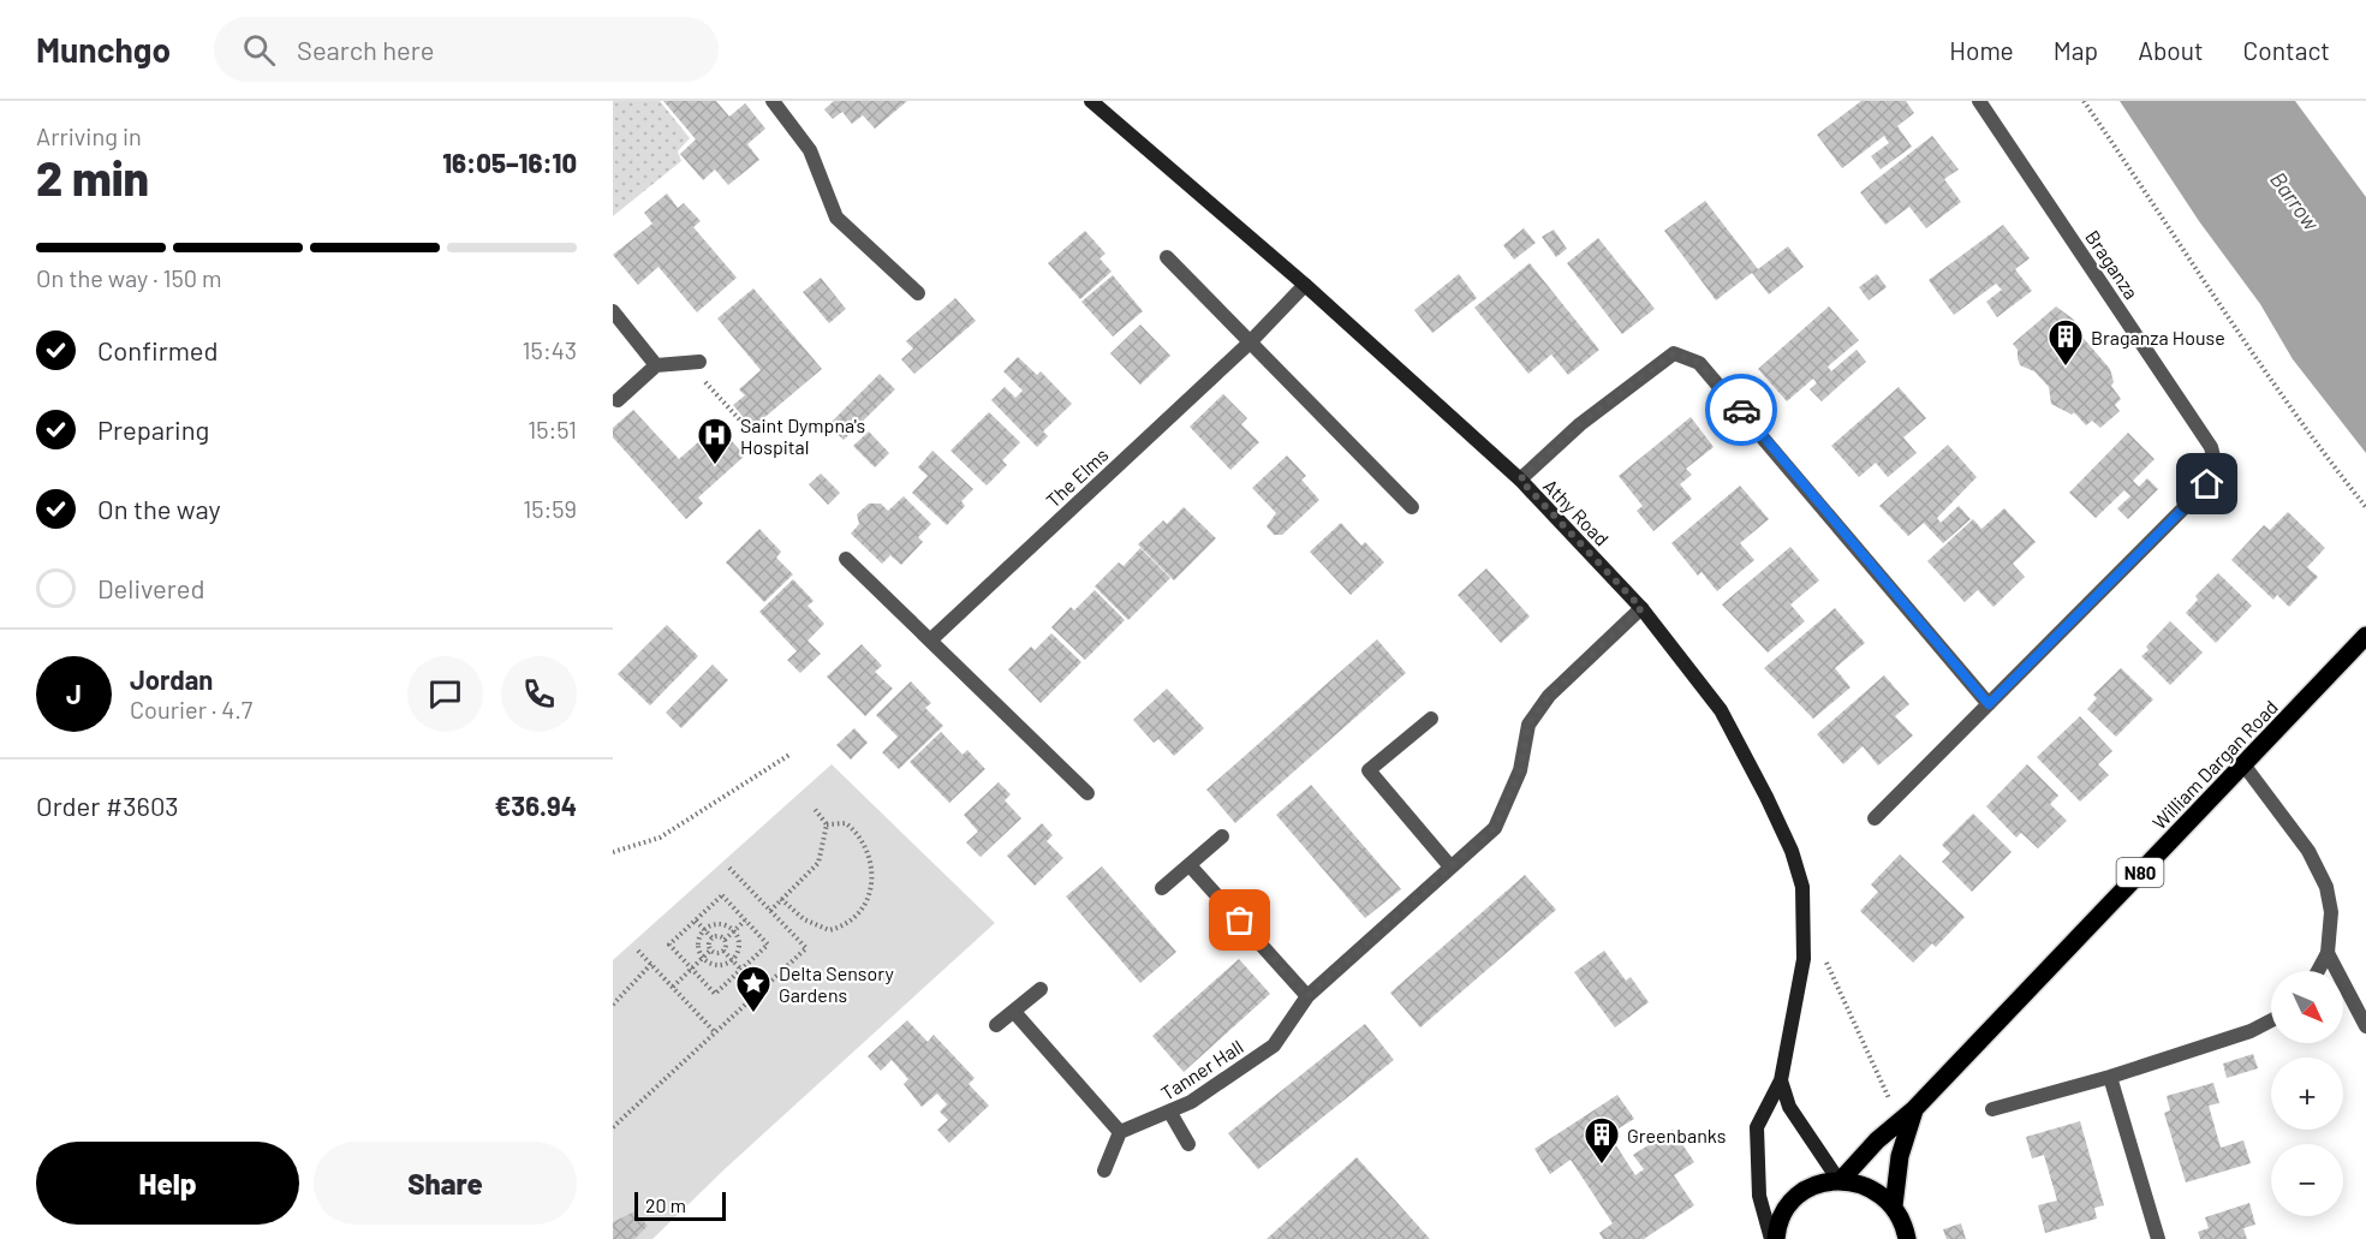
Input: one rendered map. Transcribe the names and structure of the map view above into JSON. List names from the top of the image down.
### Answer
{
  "streets": {
    "main road": ["Athy Road", "William Dargan Road", "N80"],
    "street": ["Braganza", "The Elms", "Tanner Hall"]
  },
  "crossings": [
    ["The Elms", "Athy Road"],
    ["Athy Road", "N80"],
    ["Athy Road", "Tanner Hall"],
    ["William Dargan Road", "N80"]
  ],
  "water": ["Barrow"],
  "places": {
    "building": ["Braganza House", "Greenbanks"],
    "hospital": ["Saint Dympna's Hospital"],
    "place": ["Delta Sensory Gardens"]
  },
  "scale_bar": "20 m",
  "north": "bottom right",
  "page": {
    "header": "Munchgo",
    "search": "Search here",
    "nav": [
      "Home",
      "Map",
      "About",
      "Contact"
    ],
    "heading": ["2 min", "Arriving in", "16:05–16:10"],
    "panel": [
      "Jordan",
      "Courier · 4.7",
      "Order #3603",
      "€36.94"
    ],
    "bar": "On the way · 150 m",
    "list": [
      ["Confirmed", "15:43"],
      ["Preparing", "15:51"],
      ["On the way", "15:59"],
      "Delivered"
    ],
    "round": "J",
    "map_buttons": ["+", "−"],
    "buttons": ["Help", "Share"],
    "scale": "20 m"
  }
}
